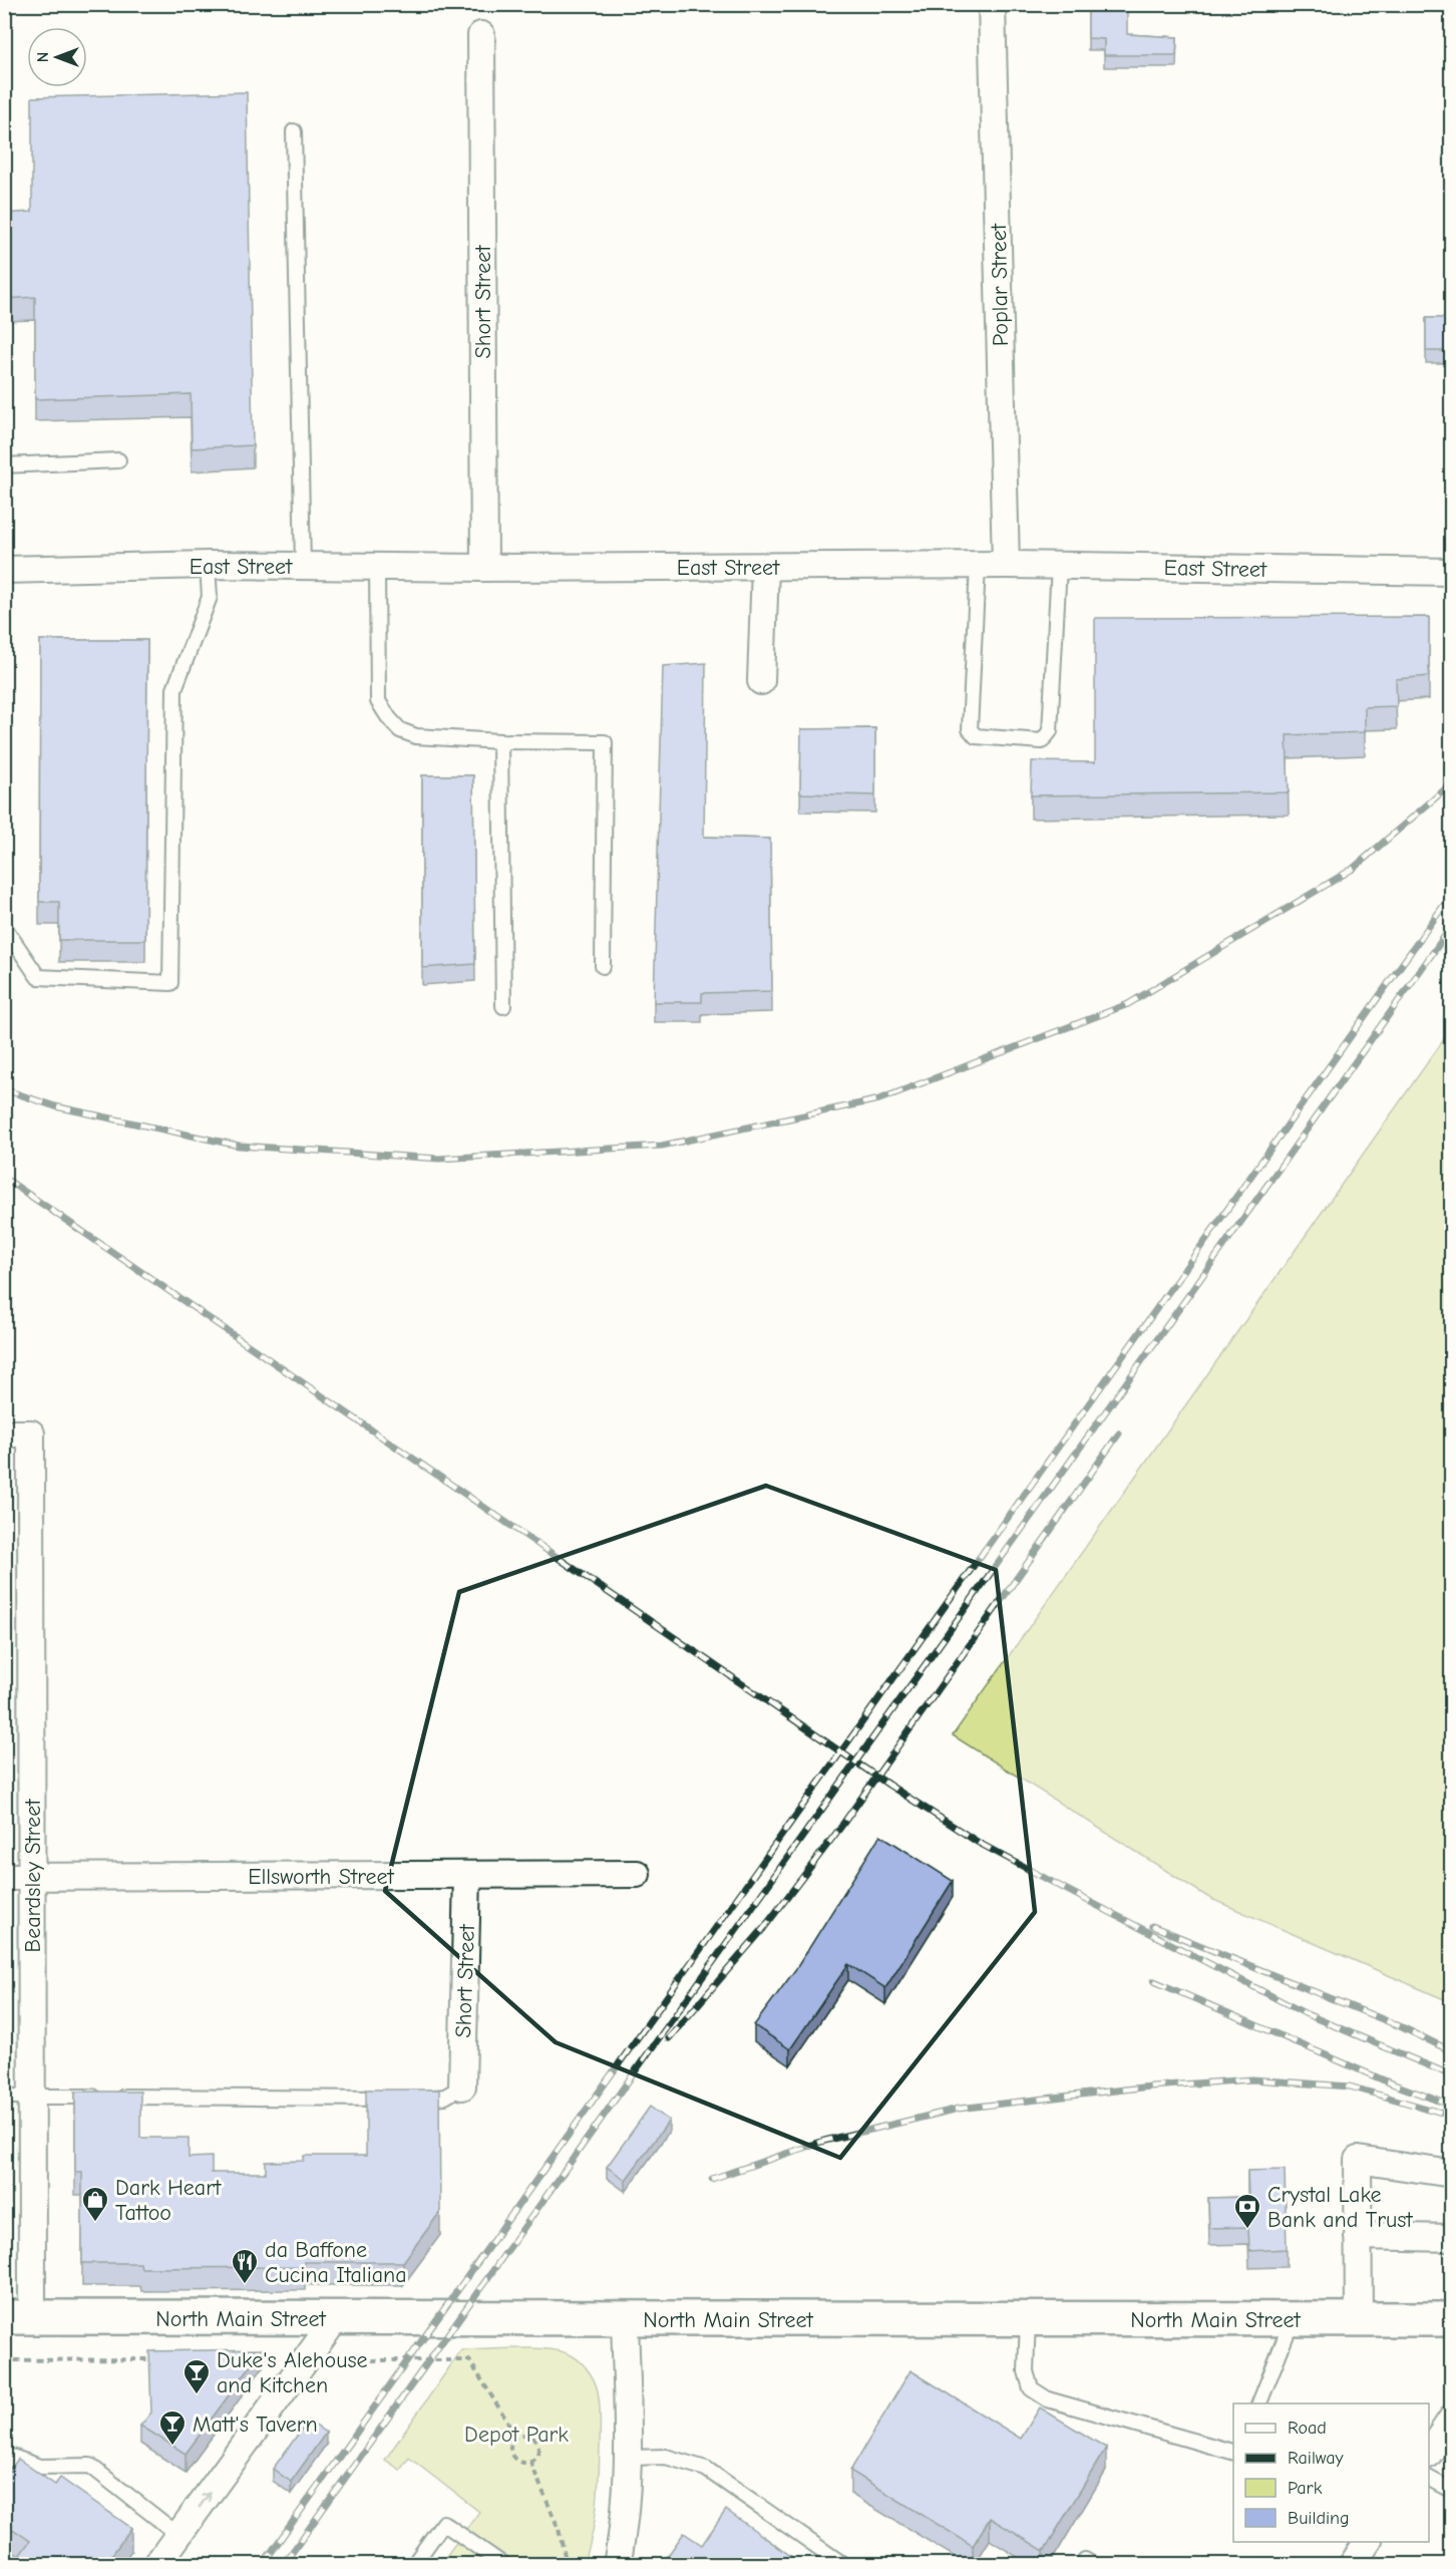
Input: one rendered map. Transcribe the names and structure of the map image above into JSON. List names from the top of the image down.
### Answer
{
  "streets": {
    "street": [
      "Poplar Street",
      "Short Street",
      "East Street",
      "Beardsley Street",
      "Ellsworth Street",
      "North Main Street"
    ]
  },
  "crossings": [
    ["Poplar Street", "East Street"],
    ["Short Street", "East Street"],
    ["Short Street", "Ellsworth Street"],
    ["Beardsley Street", "Ellsworth Street"],
    ["Beardsley Street", "North Main Street"]
  ],
  "parks": ["Depot Park"],
  "places": {
    "shop": ["Dark Heart Tattoo"],
    "bank": ["Crystal Lake Bank and Trust"],
    "restaurant": ["da Baffone Cucina Italiana"],
    "bar": ["Duke's Alehouse and Kitchen", "Matt's Tavern"]
  },
  "legend": [
    "Road",
    "Railway",
    "Park",
    "Building"
  ],
  "north": "left"
}
